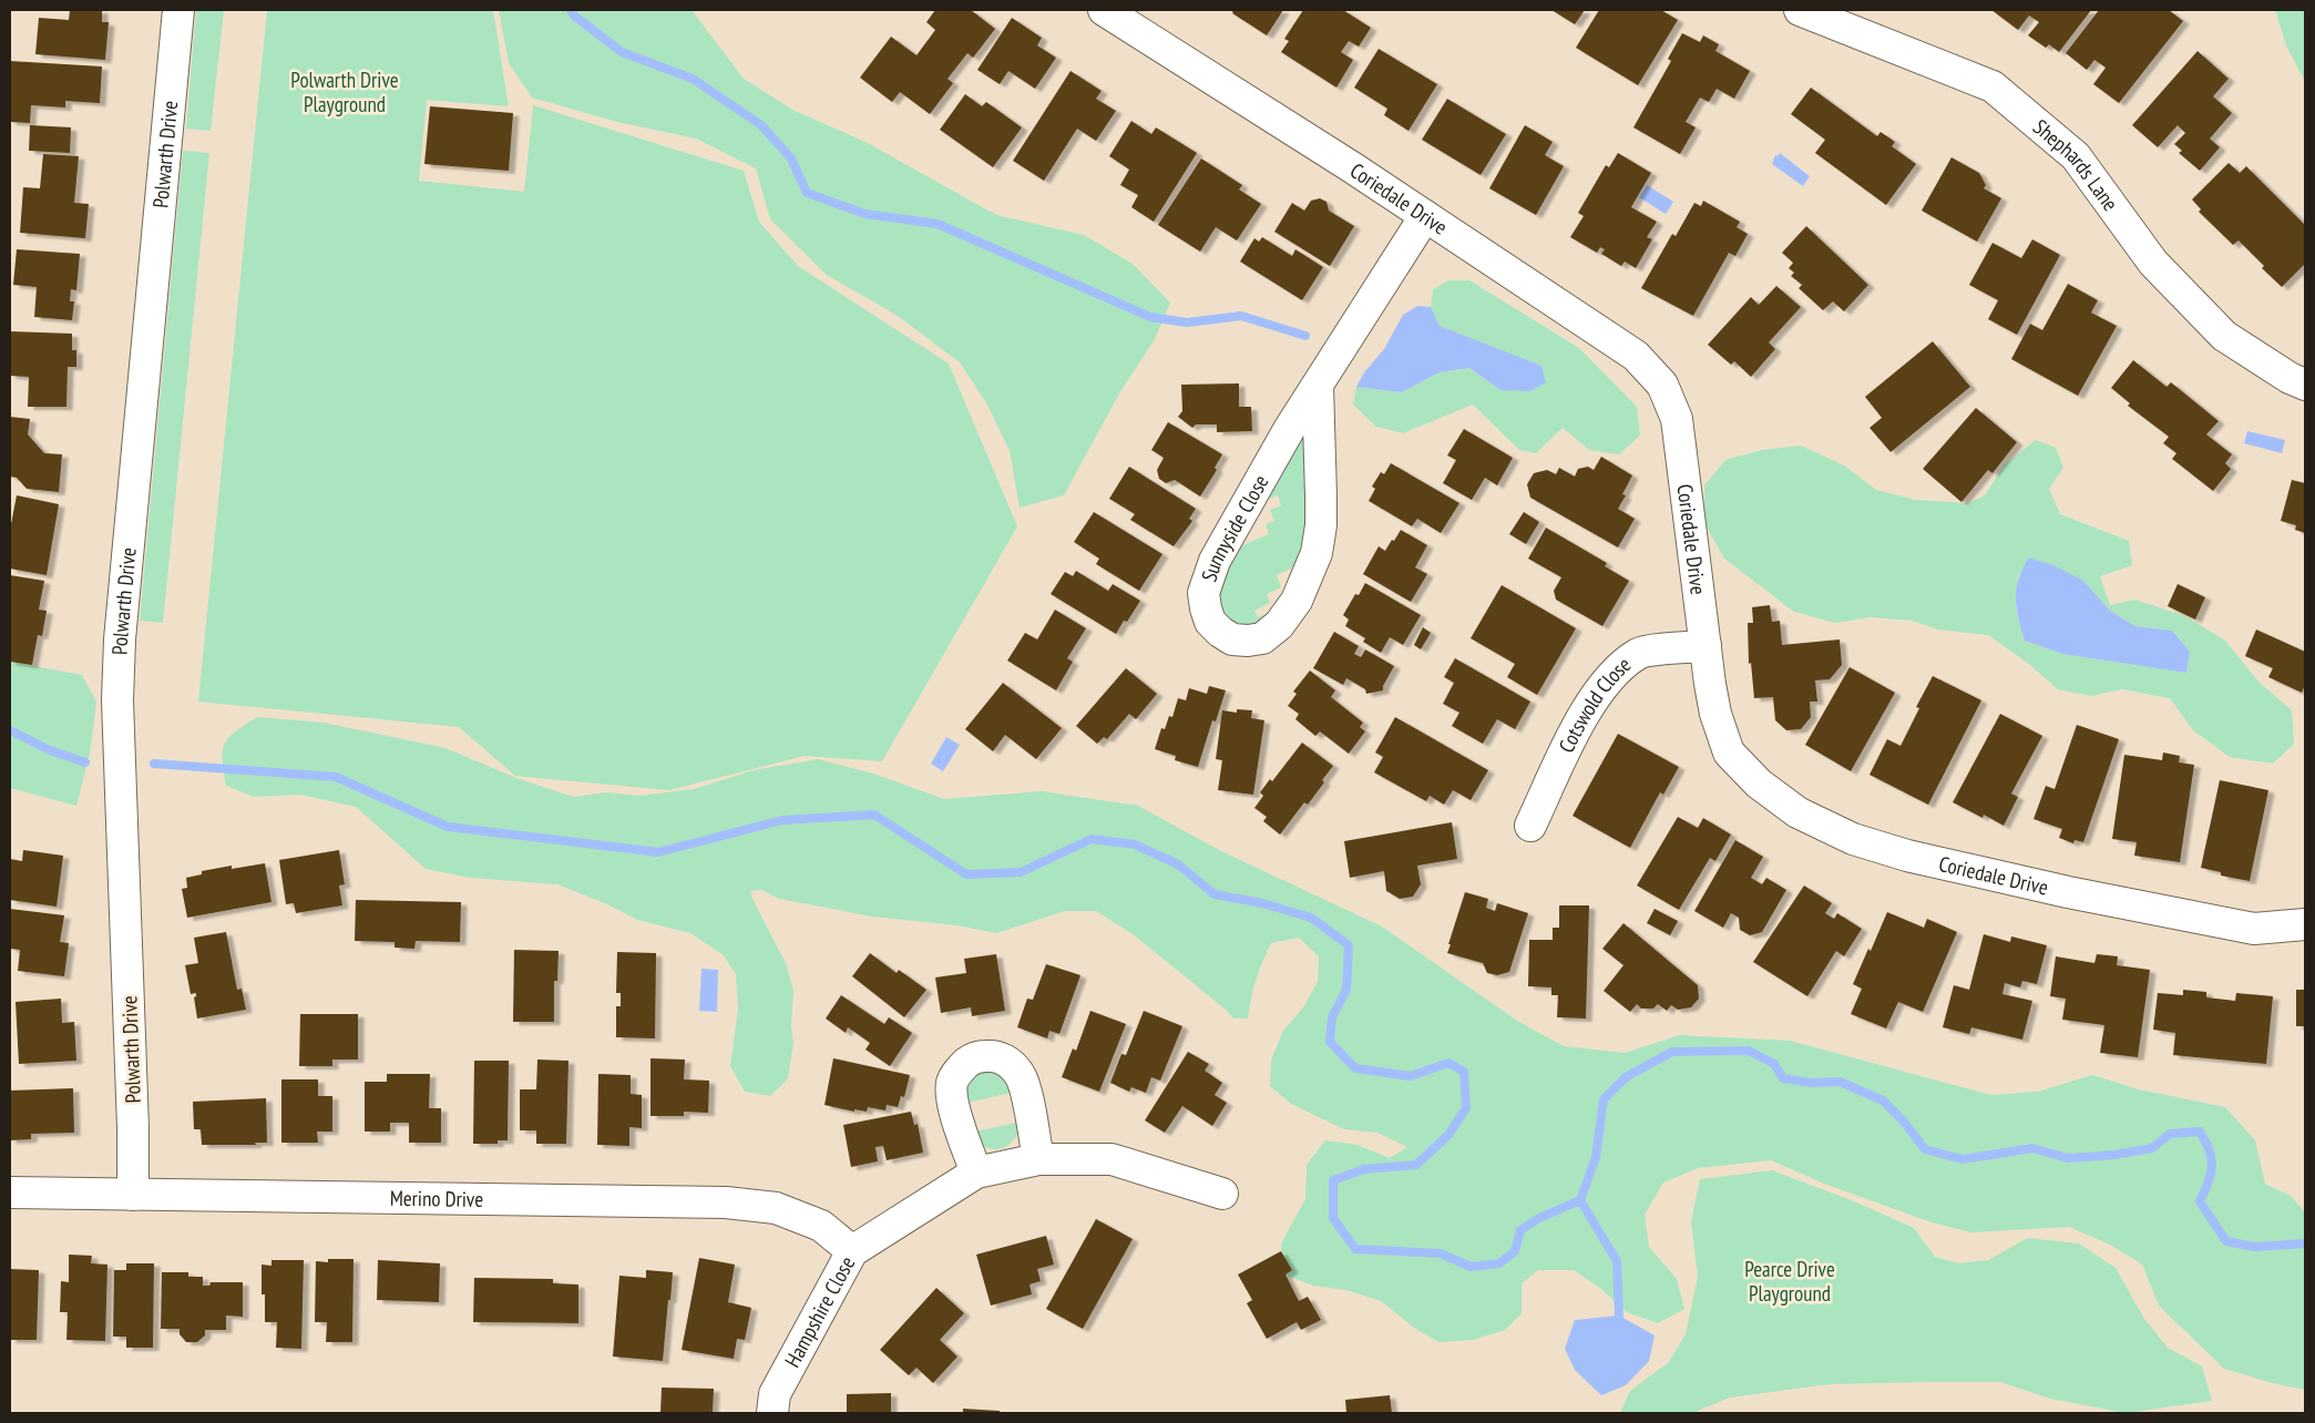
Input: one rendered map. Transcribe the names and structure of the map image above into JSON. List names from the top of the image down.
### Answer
{
  "streets": {
    "street": [
      "Polwarth Drive",
      "Shephards Lane",
      "Coriedale Drive",
      "Sunnyside Close",
      "Cotswold Close",
      "Merino Drive",
      "Hampshire Close"
    ]
  },
  "crossings": [
    ["Polwarth Drive", "Merino Drive"],
    ["Coriedale Drive", "Sunnyside Close"],
    ["Coriedale Drive", "Cotswold Close"],
    ["Merino Drive", "Hampshire Close"]
  ],
  "parks": ["Polwarth Drive Playground", "Pearce Drive Playground"]
}
